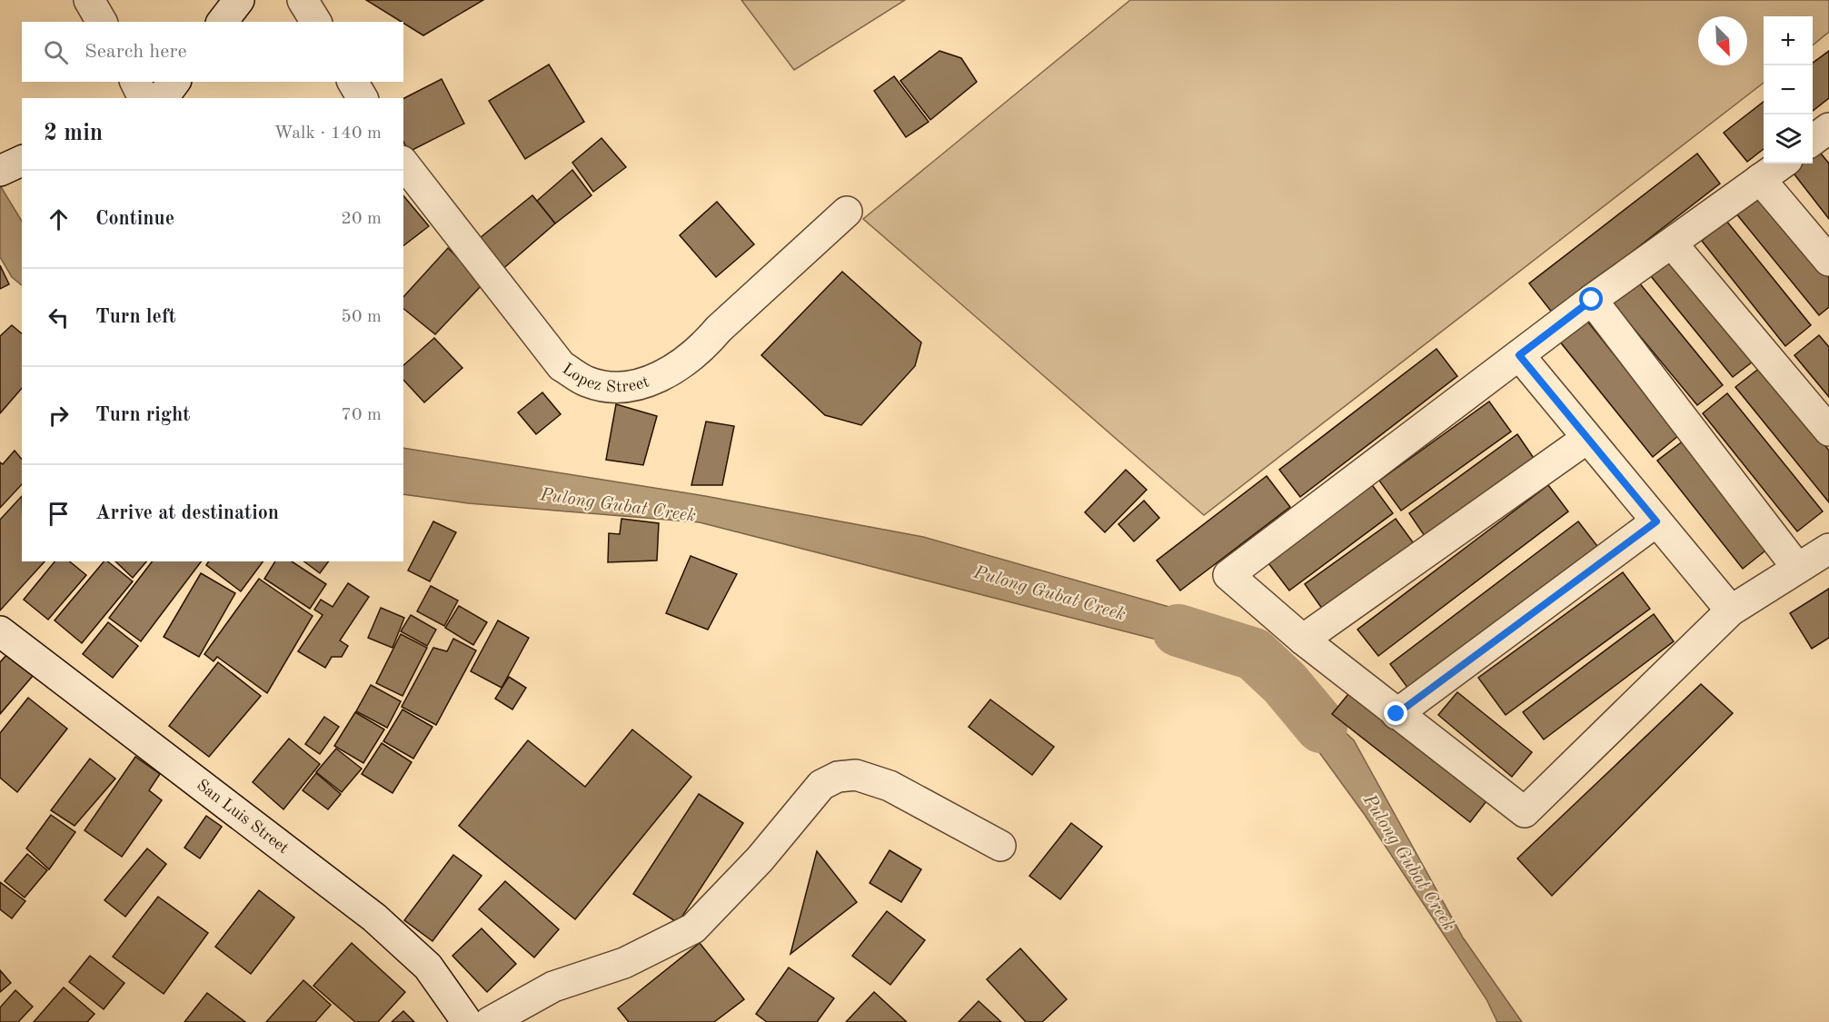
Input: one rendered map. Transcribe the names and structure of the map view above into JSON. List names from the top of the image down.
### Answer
{
  "streets": {
    "street": ["Lopez Street", "San Luis Street"]
  },
  "water": ["Pulong Gubat Creek"],
  "north": "bottom right",
  "page": {
    "map_buttons": ["+", "−"],
    "search": "Search here",
    "heading": ["2 min", "Walk · 140 m"],
    "list": [
      ["Continue", "20 m"],
      ["Turn left", "50 m"],
      ["Turn right", "70 m"],
      "Arrive at destination"
    ]
  }
}
